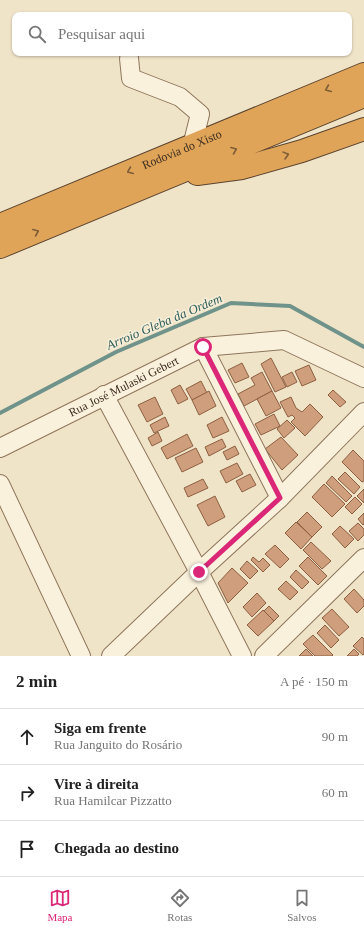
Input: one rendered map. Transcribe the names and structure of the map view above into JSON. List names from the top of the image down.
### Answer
{
  "streets": {
    "highway": ["Rodovia do Xisto"],
    "street": ["Rua José Mulaski Gebert"]
  },
  "water": ["Arroio Gleba da Ordem"],
  "page": {
    "search": "Pesquisar aqui",
    "heading": ["2 min", "A pé · 150 m"],
    "list": [
      ["Siga em frente", "Rua Janguito do Rosário", "90 m"],
      ["Vire à direita", "Rua Hamilcar Pizzatto", "60 m"],
      "Chegada ao destino"
    ],
    "nav": ["Mapa", "Rotas", "Salvos"]
  }
}
